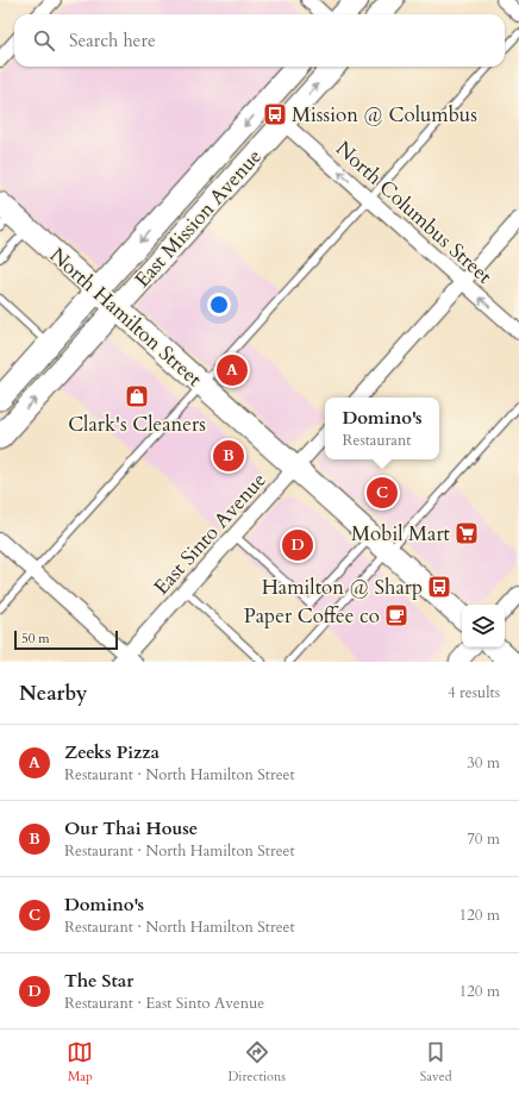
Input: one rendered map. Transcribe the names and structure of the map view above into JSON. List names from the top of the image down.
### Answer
{
  "streets": {
    "main road": ["East Mission Avenue", "North Hamilton Street"],
    "street": ["North Columbus Street", "East Sinto Avenue"]
  },
  "crossings": [
    ["North Columbus Street", "East Mission Avenue"],
    ["East Mission Avenue", "North Hamilton Street"],
    ["North Hamilton Street", "East Sinto Avenue"]
  ],
  "one_way": ["North Columbus Street"],
  "places": {
    "bus stop": ["Mission @ Columbus", "Hamilton @ Sharp"],
    "shop": ["Clark's Cleaners"],
    "supermarket": ["Mobil Mart"],
    "cafe": ["Paper Coffee co"]
  },
  "scale_bar": "50 m",
  "page": {
    "search": "Search here",
    "pins": [
      "A",
      "B",
      "C",
      "D"
    ],
    "popup": ["Domino's", "Restaurant"],
    "scale": "50 m",
    "heading": ["Nearby", "4 results"],
    "list": [
      {
        "mark": "A",
        "name": "Zeeks Pizza",
        "note": "Restaurant · North Hamilton Street",
        "value": "30 m"
      },
      {
        "mark": "B",
        "name": "Our Thai House",
        "note": "Restaurant · North Hamilton Street",
        "value": "70 m"
      },
      {
        "mark": "C",
        "name": "Domino's",
        "note": "Restaurant · North Hamilton Street",
        "value": "120 m"
      },
      {
        "mark": "D",
        "name": "The Star",
        "note": "Restaurant · East Sinto Avenue",
        "value": "120 m"
      }
    ],
    "nav": ["Map", "Directions", "Saved"]
  }
}
